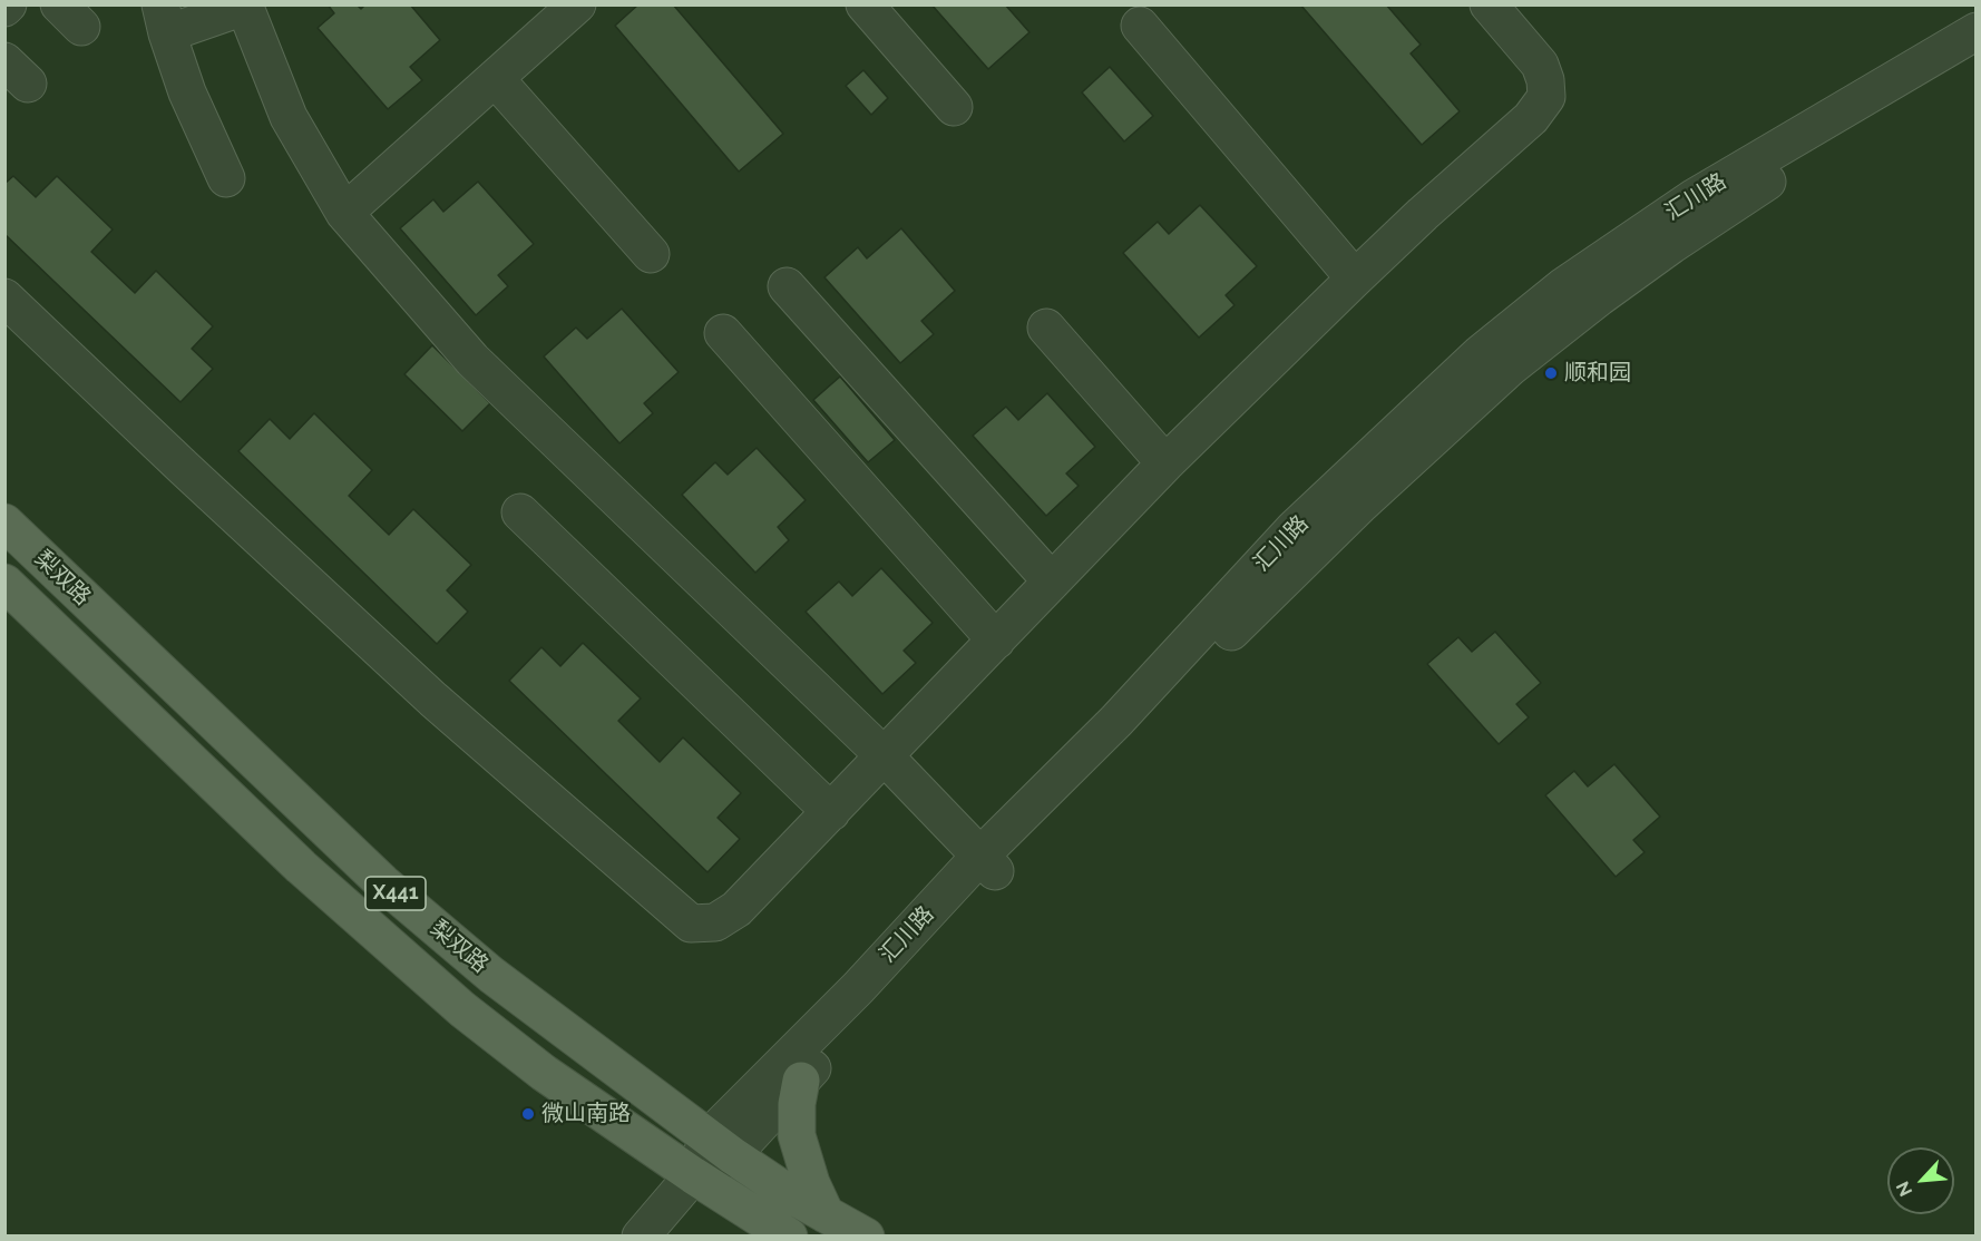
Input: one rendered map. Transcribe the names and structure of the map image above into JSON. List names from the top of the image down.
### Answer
{
  "streets": {
    "main road": ["梨双路", "X441"],
    "street": ["汇川路"]
  },
  "crossings": [
    ["汇川路", "梨双路"]
  ],
  "places": ["顺和园", "微山南路"],
  "north": "bottom left"
}
